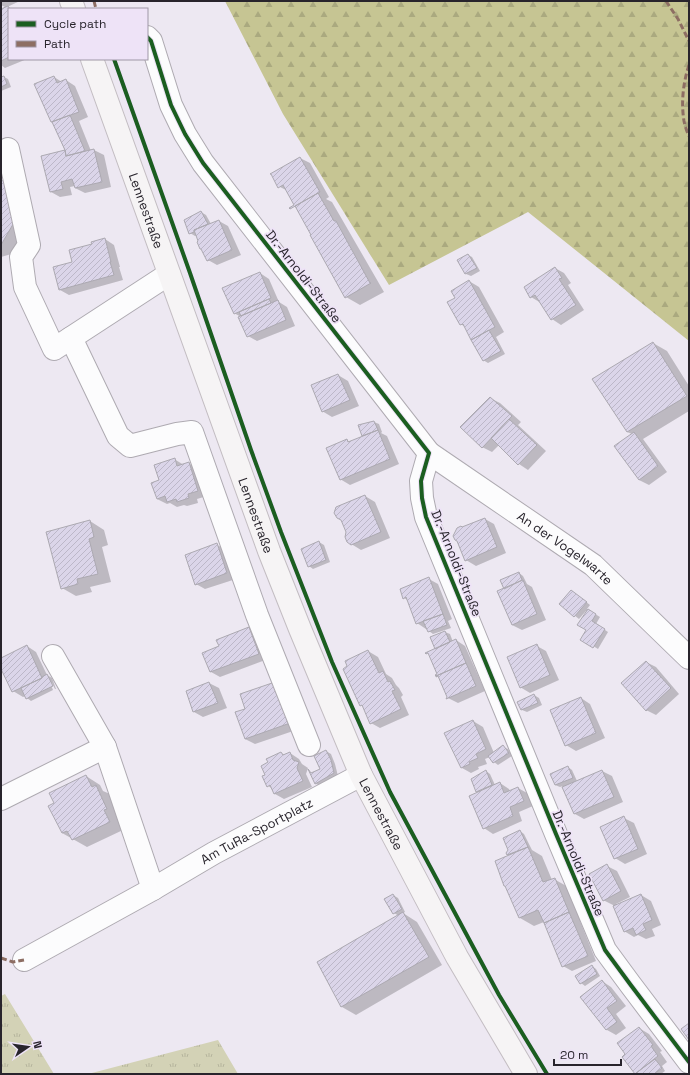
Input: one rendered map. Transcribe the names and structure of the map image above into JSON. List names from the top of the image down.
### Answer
{
  "streets": {
    "main road": ["Lennestraße"],
    "street": ["Dr.-Arnoldi-Straße", "An der Vogelwarte", "Am TuRa-Sportplatz"]
  },
  "crossings": [
    ["Lennestraße", "Am TuRa-Sportplatz"],
    ["Dr.-Arnoldi-Straße", "An der Vogelwarte"]
  ],
  "legend": ["Cycle path", "Path"],
  "scale_bar": "20 m",
  "north": "right"
}
